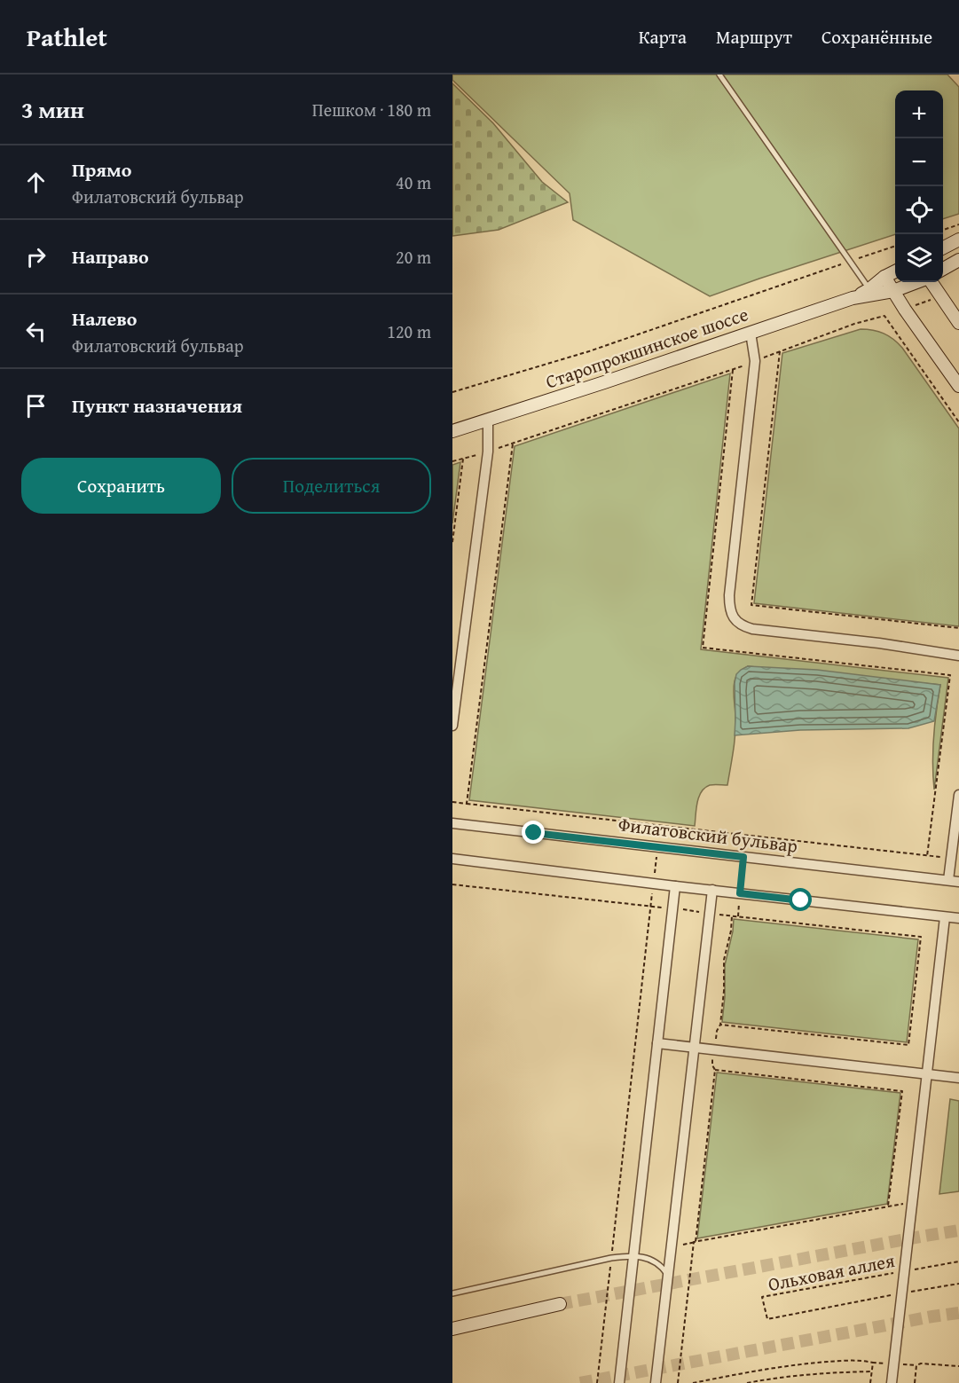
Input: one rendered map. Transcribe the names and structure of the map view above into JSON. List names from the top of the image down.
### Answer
{
  "streets": {
    "street": ["Старопрокшинское шоссе", "Филатовский бульвар"],
    "path": ["Ольховая аллея"]
  },
  "page": {
    "header": "Pathlet",
    "nav": ["Карта", "Маршрут", "Сохранённые"],
    "heading": ["3 мин", "Пешком · 180 m"],
    "map_buttons": ["+", "−"],
    "list": [
      ["Прямо", "Филатовский бульвар", "40 m"],
      ["Направо", "20 m"],
      ["Налево", "Филатовский бульвар", "120 m"],
      "Пункт назначения"
    ],
    "buttons": ["Сохранить", "Поделиться"]
  }
}
